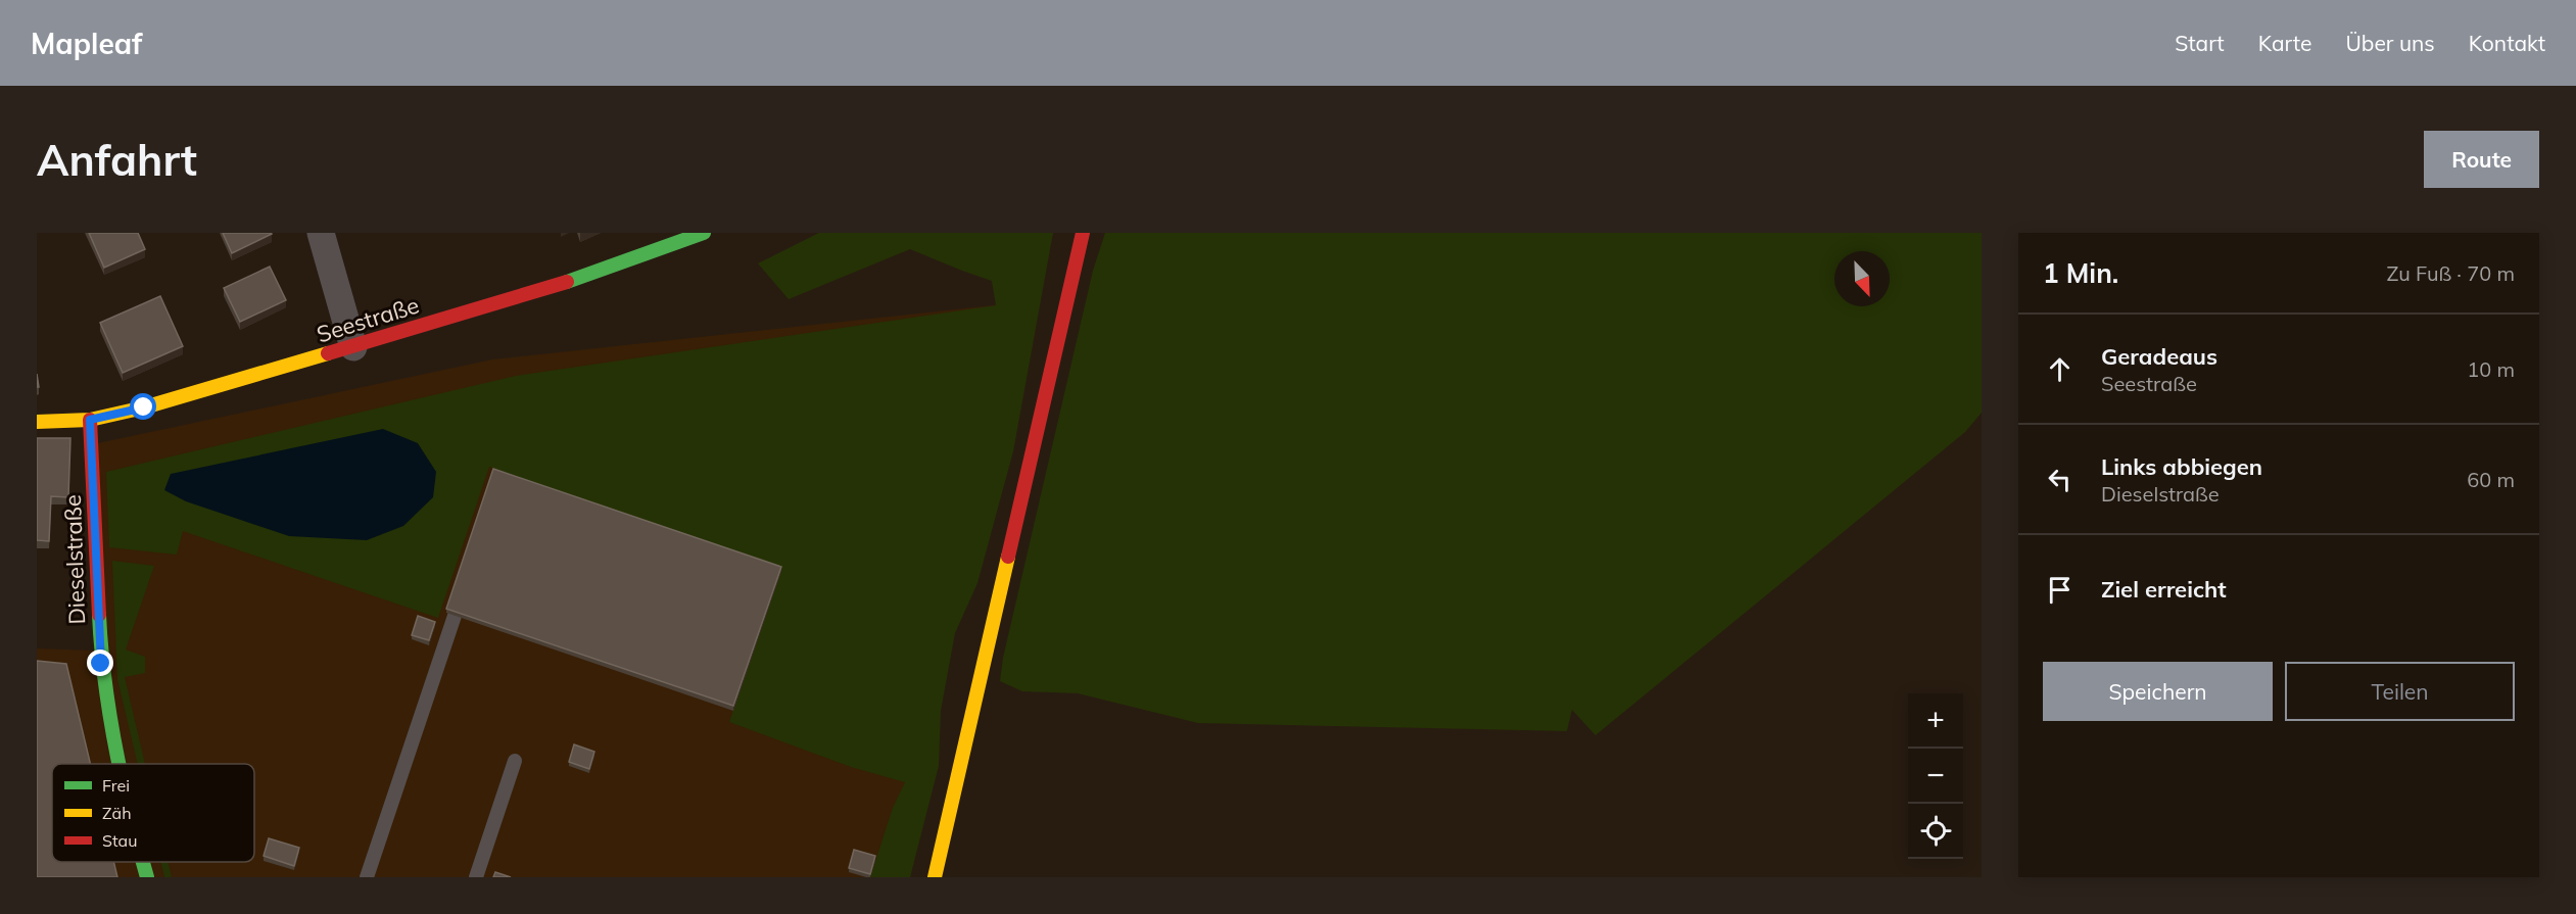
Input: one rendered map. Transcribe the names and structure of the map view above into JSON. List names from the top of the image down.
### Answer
{
  "streets": {
    "street": ["Seestraße", "Dieselstraße"]
  },
  "crossings": [
    ["Seestraße", "Dieselstraße"]
  ],
  "legend": ["Frei", "Zäh", "Stau"],
  "north": "bottom right",
  "page": {
    "header": "Mapleaf",
    "nav": [
      "Start",
      "Karte",
      "Über uns",
      "Kontakt"
    ],
    "buttons": [
      "Route",
      ["Speichern", "Teilen"]
    ],
    "title": "Anfahrt",
    "heading": ["1 Min.", "Zu Fuß · 70 m"],
    "list": [
      ["Geradeaus", "Seestraße", "10 m"],
      ["Links abbiegen", "Dieselstraße", "60 m"],
      "Ziel erreicht"
    ],
    "map_buttons": ["+", "−"]
  }
}
